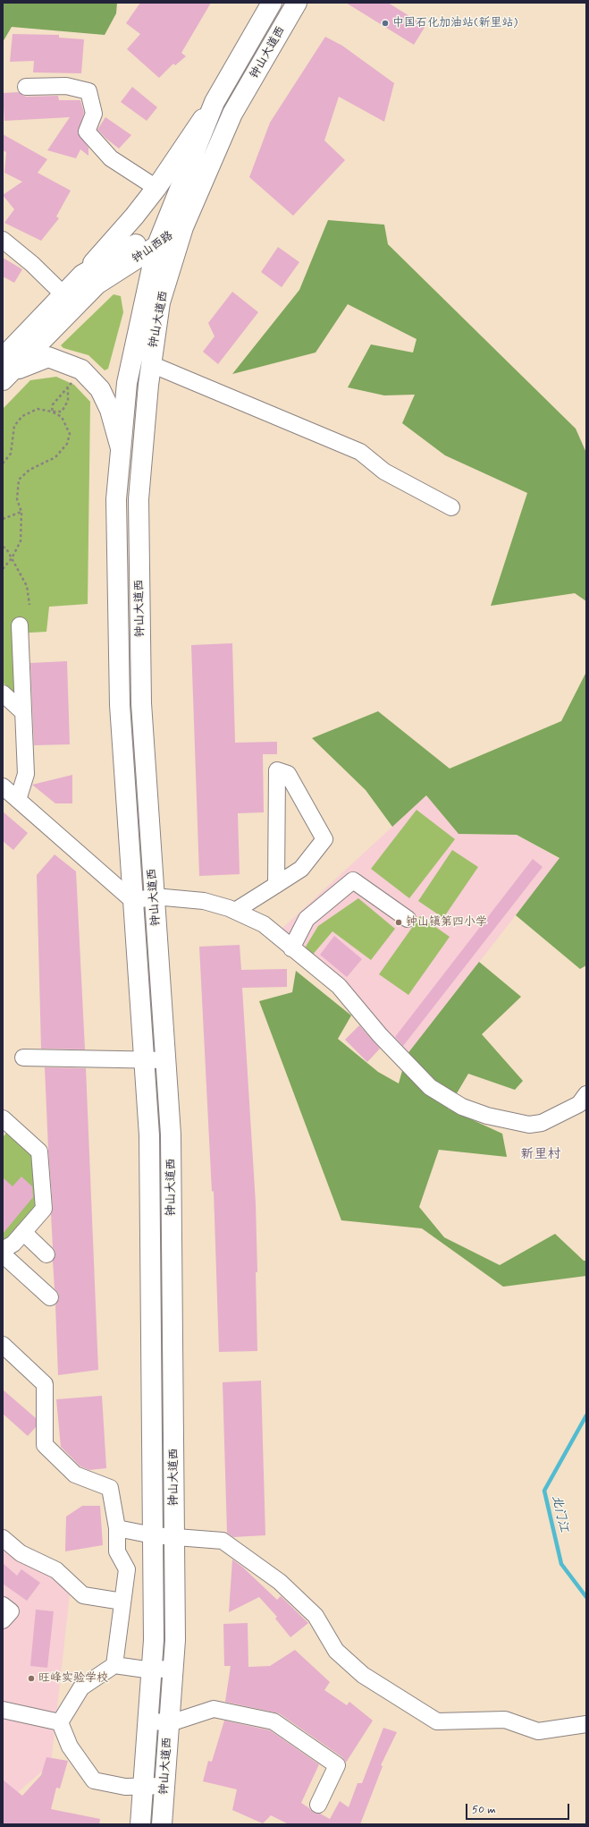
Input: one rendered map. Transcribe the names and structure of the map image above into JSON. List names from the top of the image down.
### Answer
{
  "streets": {
    "main road": ["钟山大道西", "钟山西路"]
  },
  "crossings": [
    ["钟山大道西", "钟山西路"]
  ],
  "districts": ["新里村"],
  "water": ["北门江"],
  "places": ["中国石化加油站(新里站)", "钟山镇第四小学", "旺峰实验学校"],
  "scale_bar": "50 m"
}
